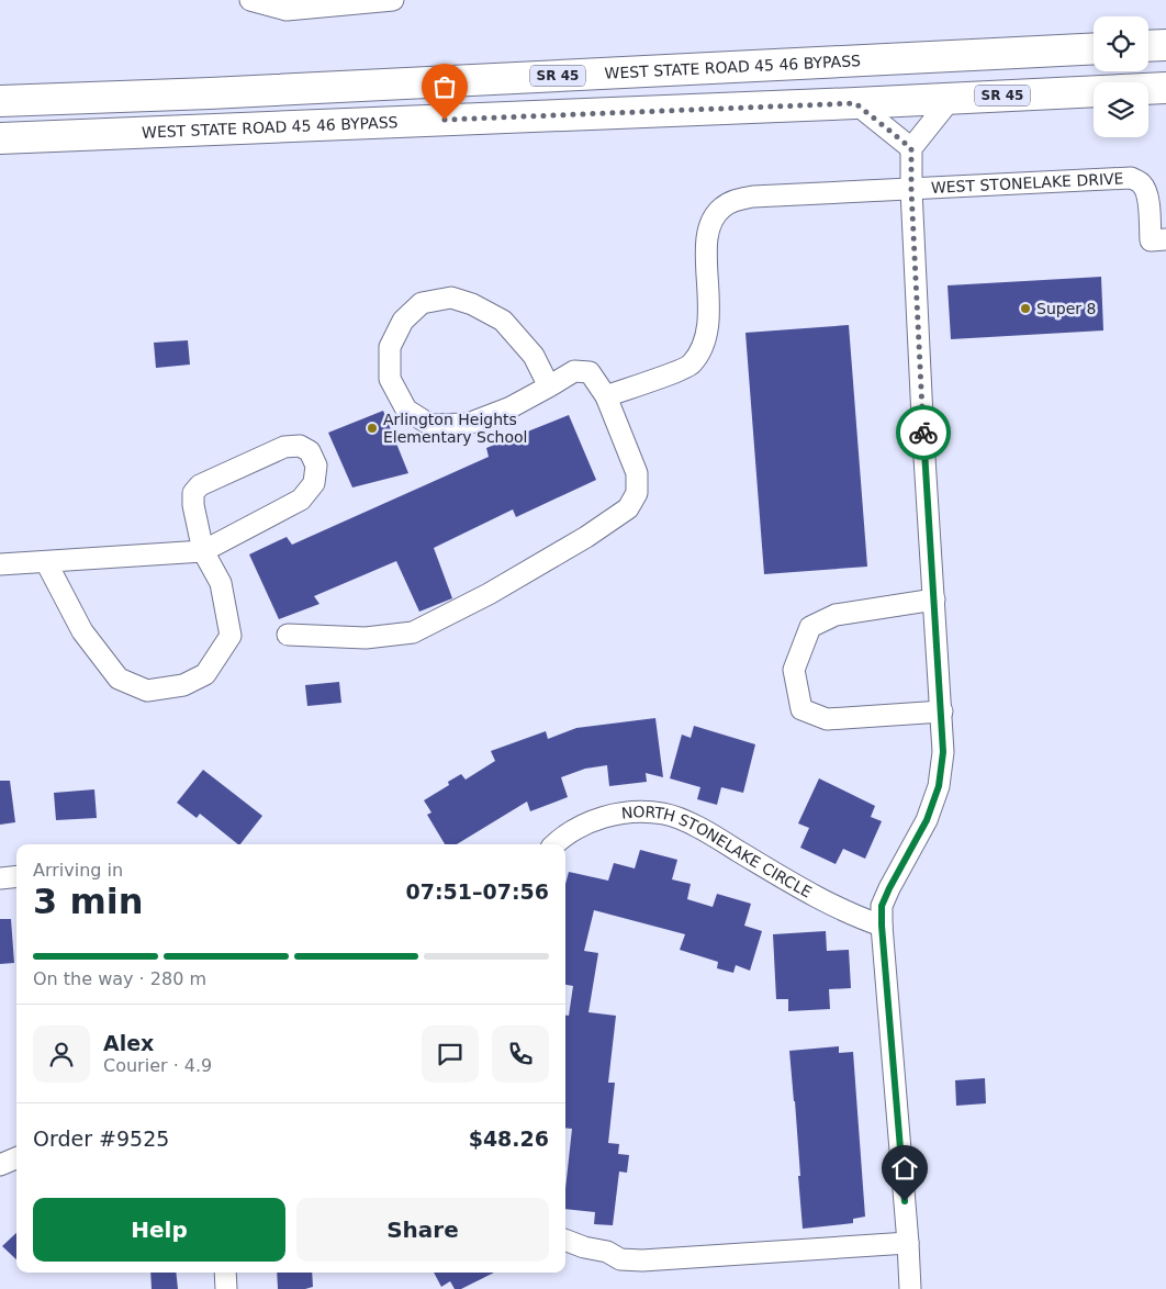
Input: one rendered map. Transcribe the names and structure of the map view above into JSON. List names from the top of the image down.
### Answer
{
  "streets": {
    "highway": ["WEST STATE ROAD 45 46 BYPASS", "SR 45"],
    "street": ["WEST STONELAKE DRIVE", "NORTH STONELAKE CIRCLE"]
  },
  "places": ["Super 8", "Arlington Heights Elementary School"],
  "page": {
    "heading": ["3 min", "Arriving in", "07:51–07:56"],
    "panel": [
      "Alex",
      "Courier · 4.9",
      "Order #9525",
      "$48.26"
    ],
    "bar": "On the way · 280 m",
    "buttons": ["Help", "Share"]
  }
}
